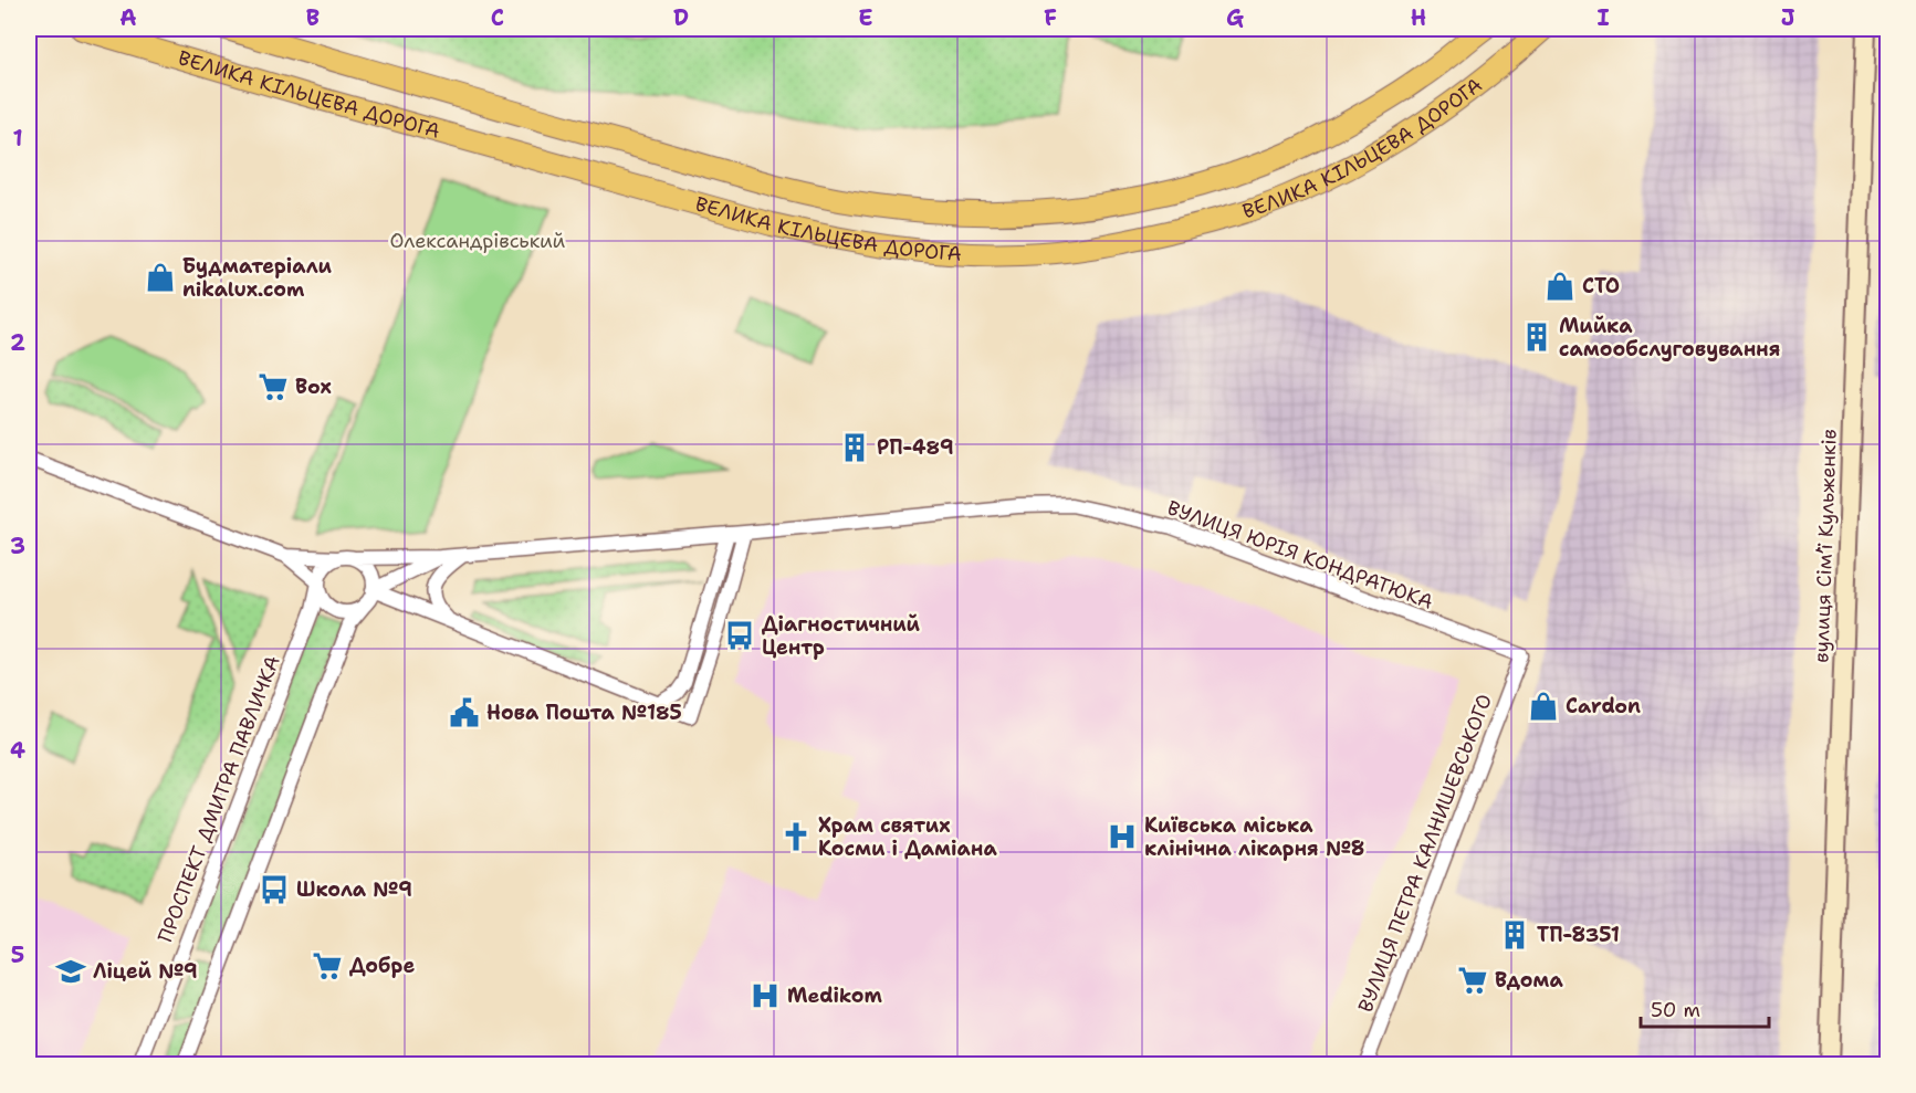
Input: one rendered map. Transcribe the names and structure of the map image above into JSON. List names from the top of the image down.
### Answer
{
  "streets": {
    "main road": ["ВЕЛИКА КІЛЬЦЕВА ДОРОГА", "вулиця Сімʼї Кульженків"],
    "street": ["ВУЛИЦЯ ЮРІЯ КОНДРАТЮКА", "ПРОСПЕКТ ДМИТРА ПАВЛИЧКА", "ВУЛИЦЯ ПЕТРА КАЛНИШЕВСЬКОГО"]
  },
  "crossings": [
    ["ВУЛИЦЯ ЮРІЯ КОНДРАТЮКА", "ПРОСПЕКТ ДМИТРА ПАВЛИЧКА"],
    ["ВУЛИЦЯ ЮРІЯ КОНДРАТЮКА", "ВУЛИЦЯ ПЕТРА КАЛНИШЕВСЬКОГО"]
  ],
  "parks": ["Олександрівський"],
  "places": {
    "shop": ["Будматеріали nikalux.com", "СТО", "Cardon"],
    "building": ["Мийка самообслуговування", "РП-489", "ТП-8351"],
    "supermarket": ["Box", "Добре", "Вдома"],
    "bus stop": ["Діагностичний Центр", "Школа №9"],
    "public building": ["Нова Пошта №185"],
    "church": ["Храм святих Косми і Даміана"],
    "hospital": ["Київська міська клінічна лікарня №8", "Medikom"],
    "school or university": ["Ліцей №9"]
  },
  "scale_bar": "50 m",
  "grid": {
    "columns": [
      "A",
      "B",
      "C",
      "D",
      "E",
      "F",
      "G",
      "H",
      "I",
      "J"
    ],
    "rows": [
      "1",
      "2",
      "3",
      "4",
      "5"
    ]
  }
}
